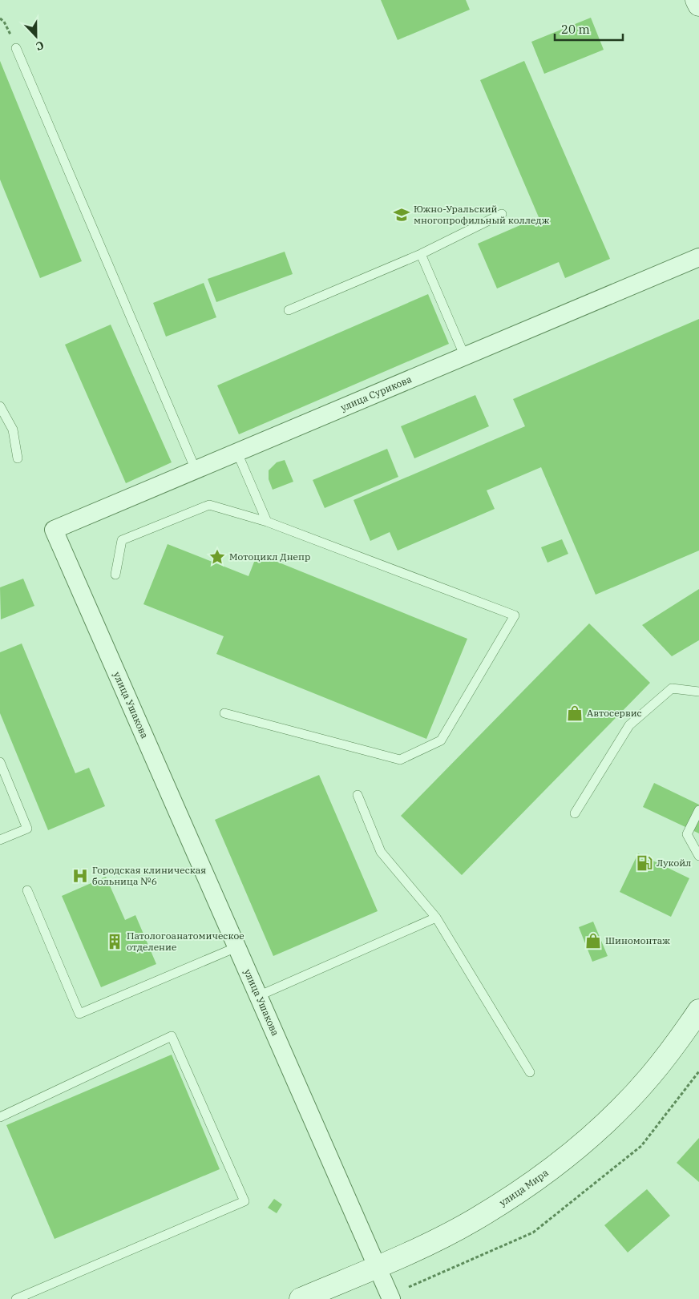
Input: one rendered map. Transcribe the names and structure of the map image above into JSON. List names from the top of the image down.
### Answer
{
  "streets": {
    "main road": ["улица Мира"],
    "street": ["улица Сурикова", "улица Ушакова"]
  },
  "crossings": [
    ["улица Сурикова", "улица Ушакова"],
    ["улица Ушакова", "улица Мира"]
  ],
  "places": {
    "school or university": ["Южно-Уральский многопрофильный колледж"],
    "place": ["Мотоцикл Днепр"],
    "shop": ["Автосервис", "Шиномонтаж"],
    "fuel station": ["Лукойл"],
    "hospital": ["Городская клиническая больница №6"],
    "building": ["Патологоанатомическое отделение"]
  },
  "scale_bar": "20 m",
  "north": "bottom"
}
